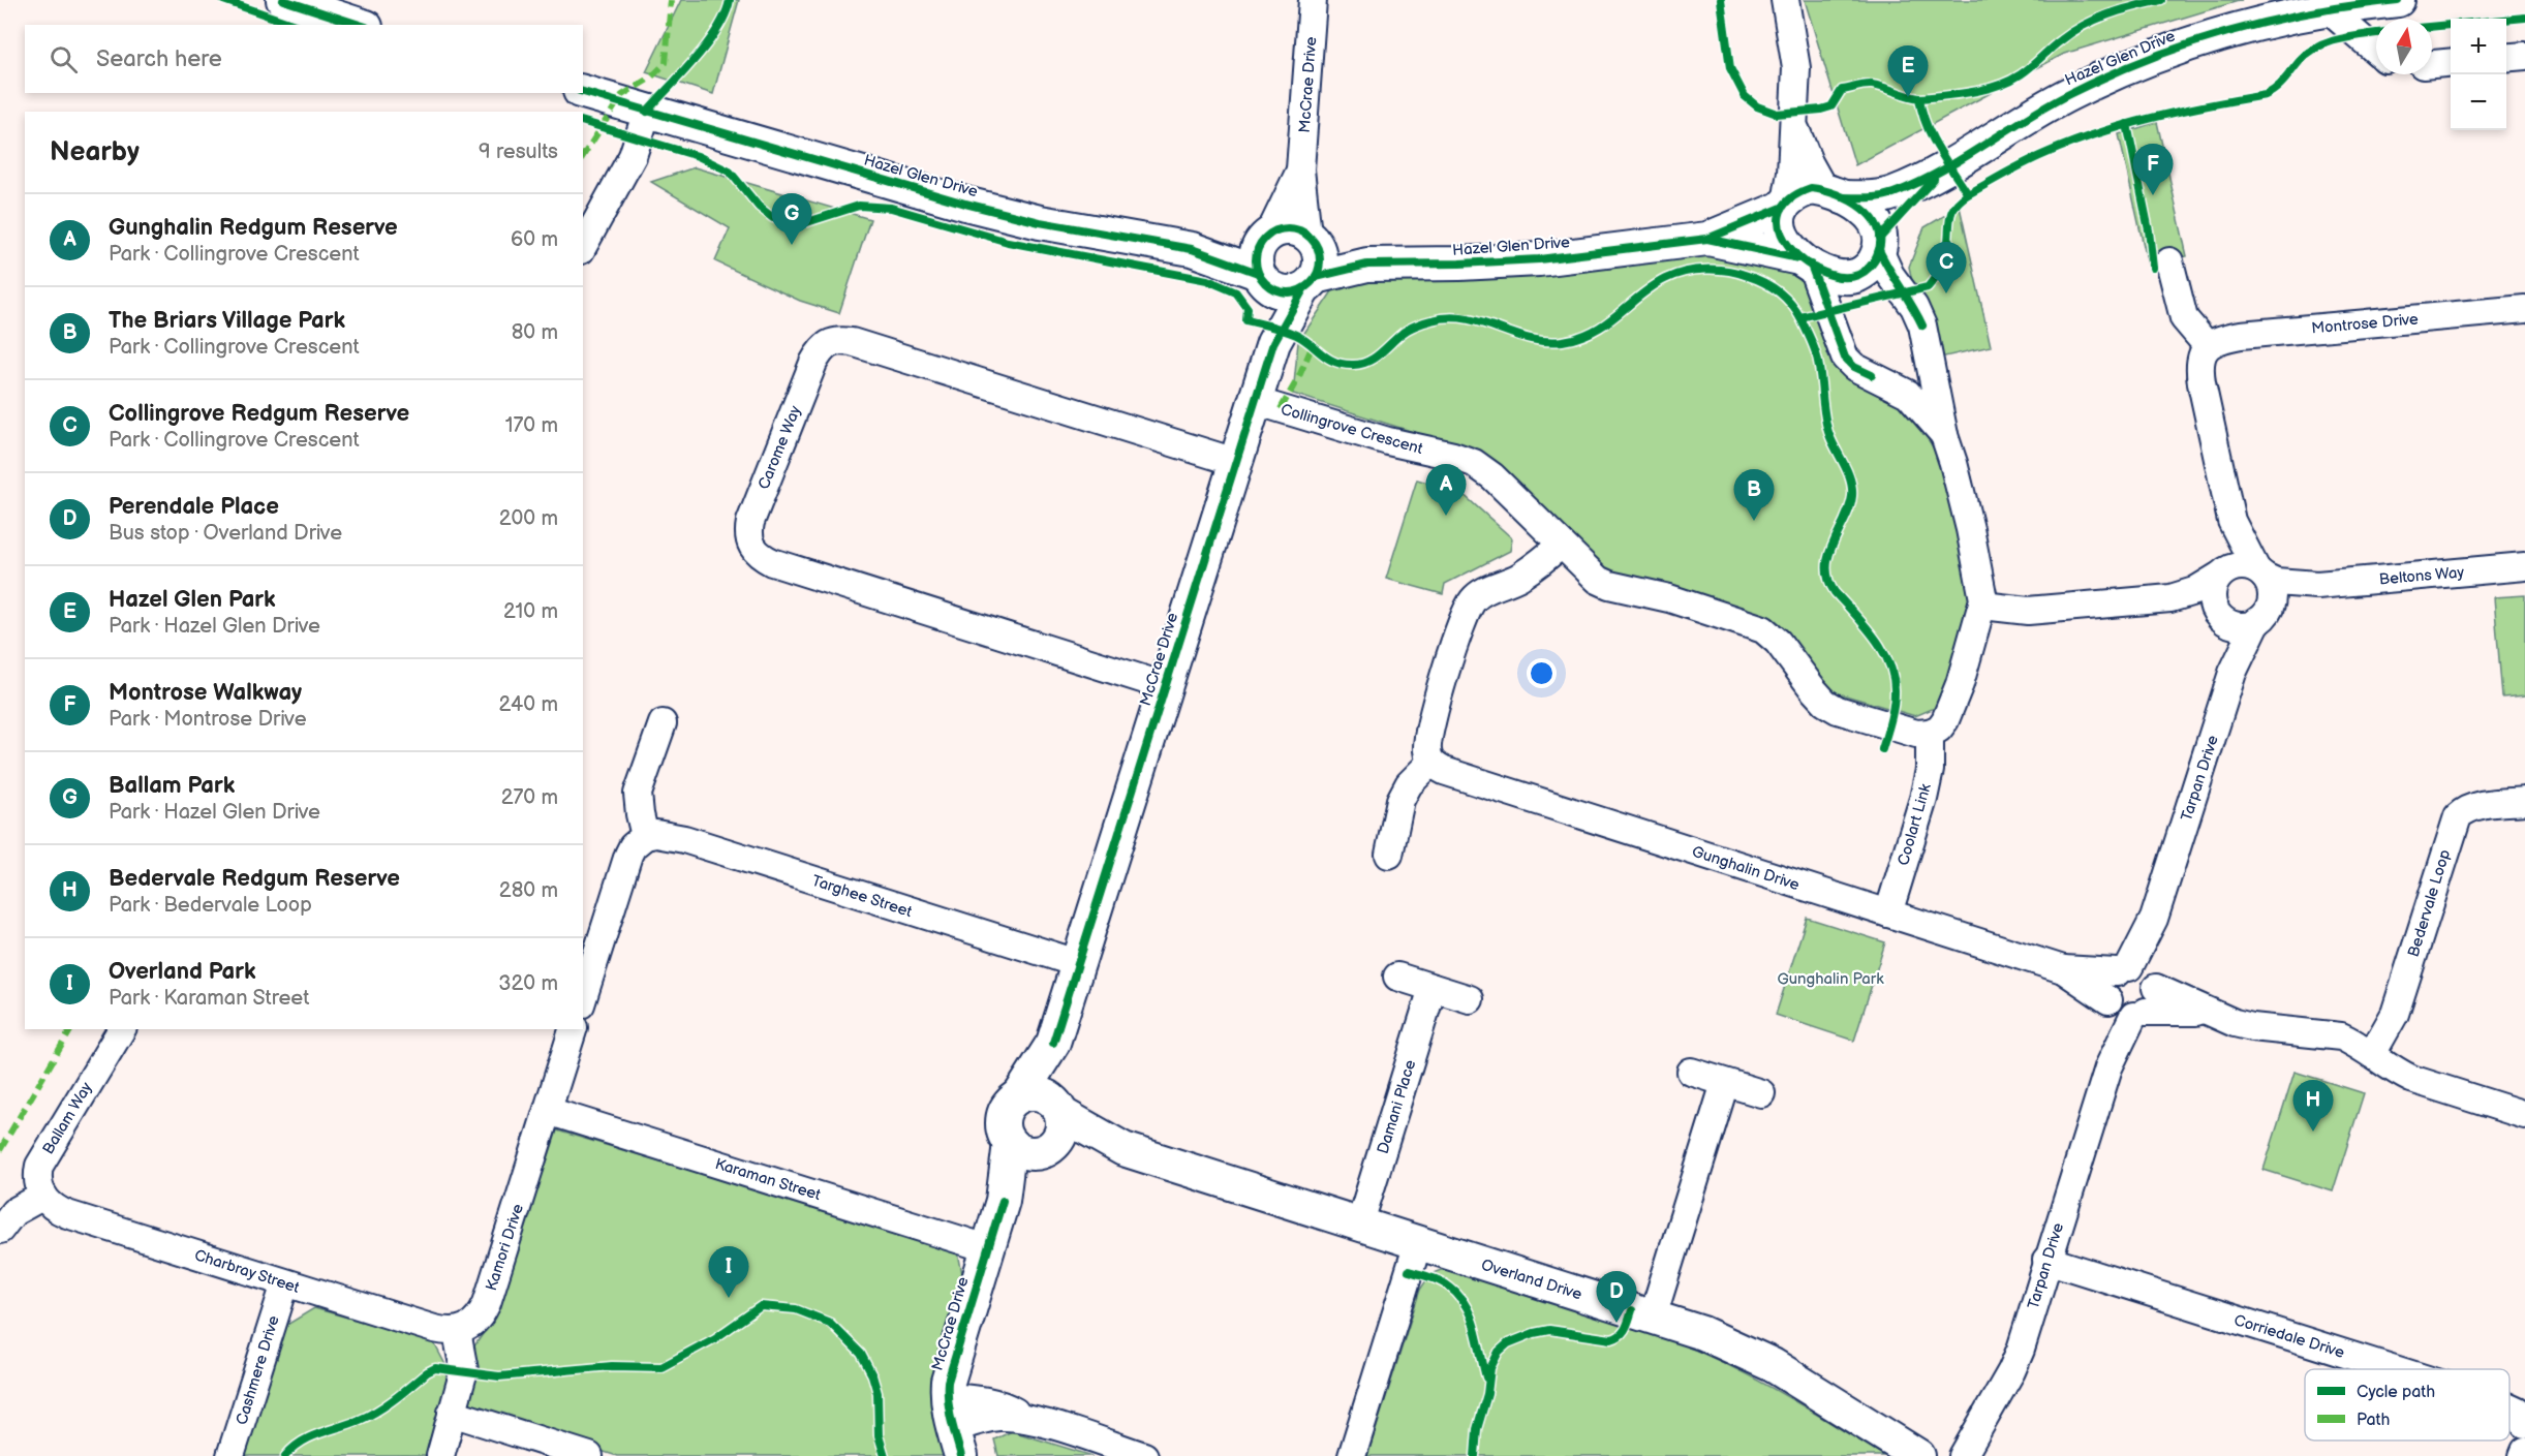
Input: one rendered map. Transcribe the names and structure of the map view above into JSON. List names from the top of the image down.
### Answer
{
  "streets": {
    "street": [
      "Hazel Glen Drive",
      "McCrae Drive",
      "Montrose Drive",
      "Collingrove Crescent",
      "Carome Way",
      "Beltons Way",
      "Tarpan Drive",
      "Coolart Link",
      "Gunghalin Drive",
      "Targhee Street",
      "Bedervale Loop",
      "Damani Place",
      "Ballam Way",
      "Karaman Street",
      "Kamori Drive",
      "Charbray Street",
      "Overland Drive",
      "Corriedale Drive",
      "Cashmere Drive"
    ]
  },
  "crossings": [
    ["Hazel Glen Drive", "McCrae Drive"],
    ["McCrae Drive", "Collingrove Crescent"],
    ["McCrae Drive", "Carome Way"],
    ["McCrae Drive", "Targhee Street"],
    ["McCrae Drive", "Karaman Street"],
    ["McCrae Drive", "Overland Drive"],
    ["Collingrove Crescent", "Coolart Link"],
    ["Beltons Way", "Tarpan Drive"],
    ["Tarpan Drive", "Gunghalin Drive"],
    ["Tarpan Drive", "Corriedale Drive"],
    ["Coolart Link", "Gunghalin Drive"],
    ["Gunghalin Drive", "Bedervale Loop"],
    ["Damani Place", "Overland Drive"],
    ["Ballam Way", "Charbray Street"],
    ["Karaman Street", "Kamori Drive"],
    ["Kamori Drive", "Charbray Street"],
    ["Charbray Street", "Cashmere Drive"]
  ],
  "parks": ["Gunghalin Park"],
  "legend": ["Cycle path", "Path"],
  "north": "top",
  "page": {
    "map_buttons": ["+", "−"],
    "search": "Search here",
    "pins": [
      "E",
      "F",
      "G",
      "C",
      "A",
      "B",
      "H",
      "I",
      "D"
    ],
    "heading": ["Nearby", "9 results"],
    "list": [
      {
        "mark": "A",
        "name": "Gunghalin Redgum Reserve",
        "note": "Park · Collingrove Crescent",
        "value": "60 m"
      },
      {
        "mark": "B",
        "name": "The Briars Village Park",
        "note": "Park · Collingrove Crescent",
        "value": "80 m"
      },
      {
        "mark": "C",
        "name": "Collingrove Redgum Reserve",
        "note": "Park · Collingrove Crescent",
        "value": "170 m"
      },
      {
        "mark": "D",
        "name": "Perendale Place",
        "note": "Bus stop · Overland Drive",
        "value": "200 m"
      },
      {
        "mark": "E",
        "name": "Hazel Glen Park",
        "note": "Park · Hazel Glen Drive",
        "value": "210 m"
      },
      {
        "mark": "F",
        "name": "Montrose Walkway",
        "note": "Park · Montrose Drive",
        "value": "240 m"
      },
      {
        "mark": "G",
        "name": "Ballam Park",
        "note": "Park · Hazel Glen Drive",
        "value": "270 m"
      },
      {
        "mark": "H",
        "name": "Bedervale Redgum Reserve",
        "note": "Park · Bedervale Loop",
        "value": "280 m"
      },
      {
        "mark": "I",
        "name": "Overland Park",
        "note": "Park · Karaman Street",
        "value": "320 m"
      }
    ]
  }
}
